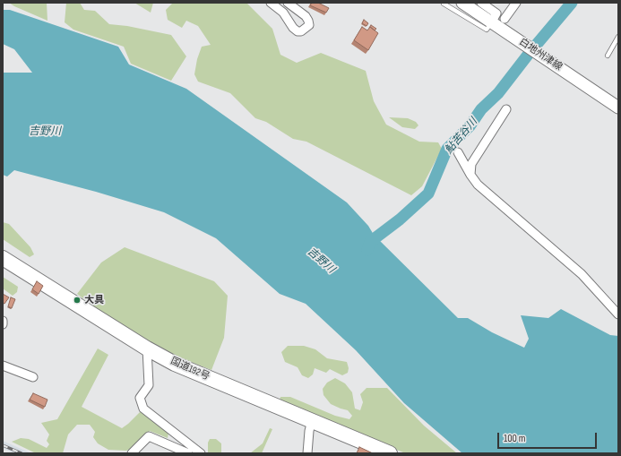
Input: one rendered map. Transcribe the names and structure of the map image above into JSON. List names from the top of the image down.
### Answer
{
  "streets": {
    "highway": ["国道192号"],
    "main road": ["白地州津線"]
  },
  "water": ["吉野川", "鮎苦谷川"],
  "places": ["大具"],
  "scale_bar": "100 m"
}
